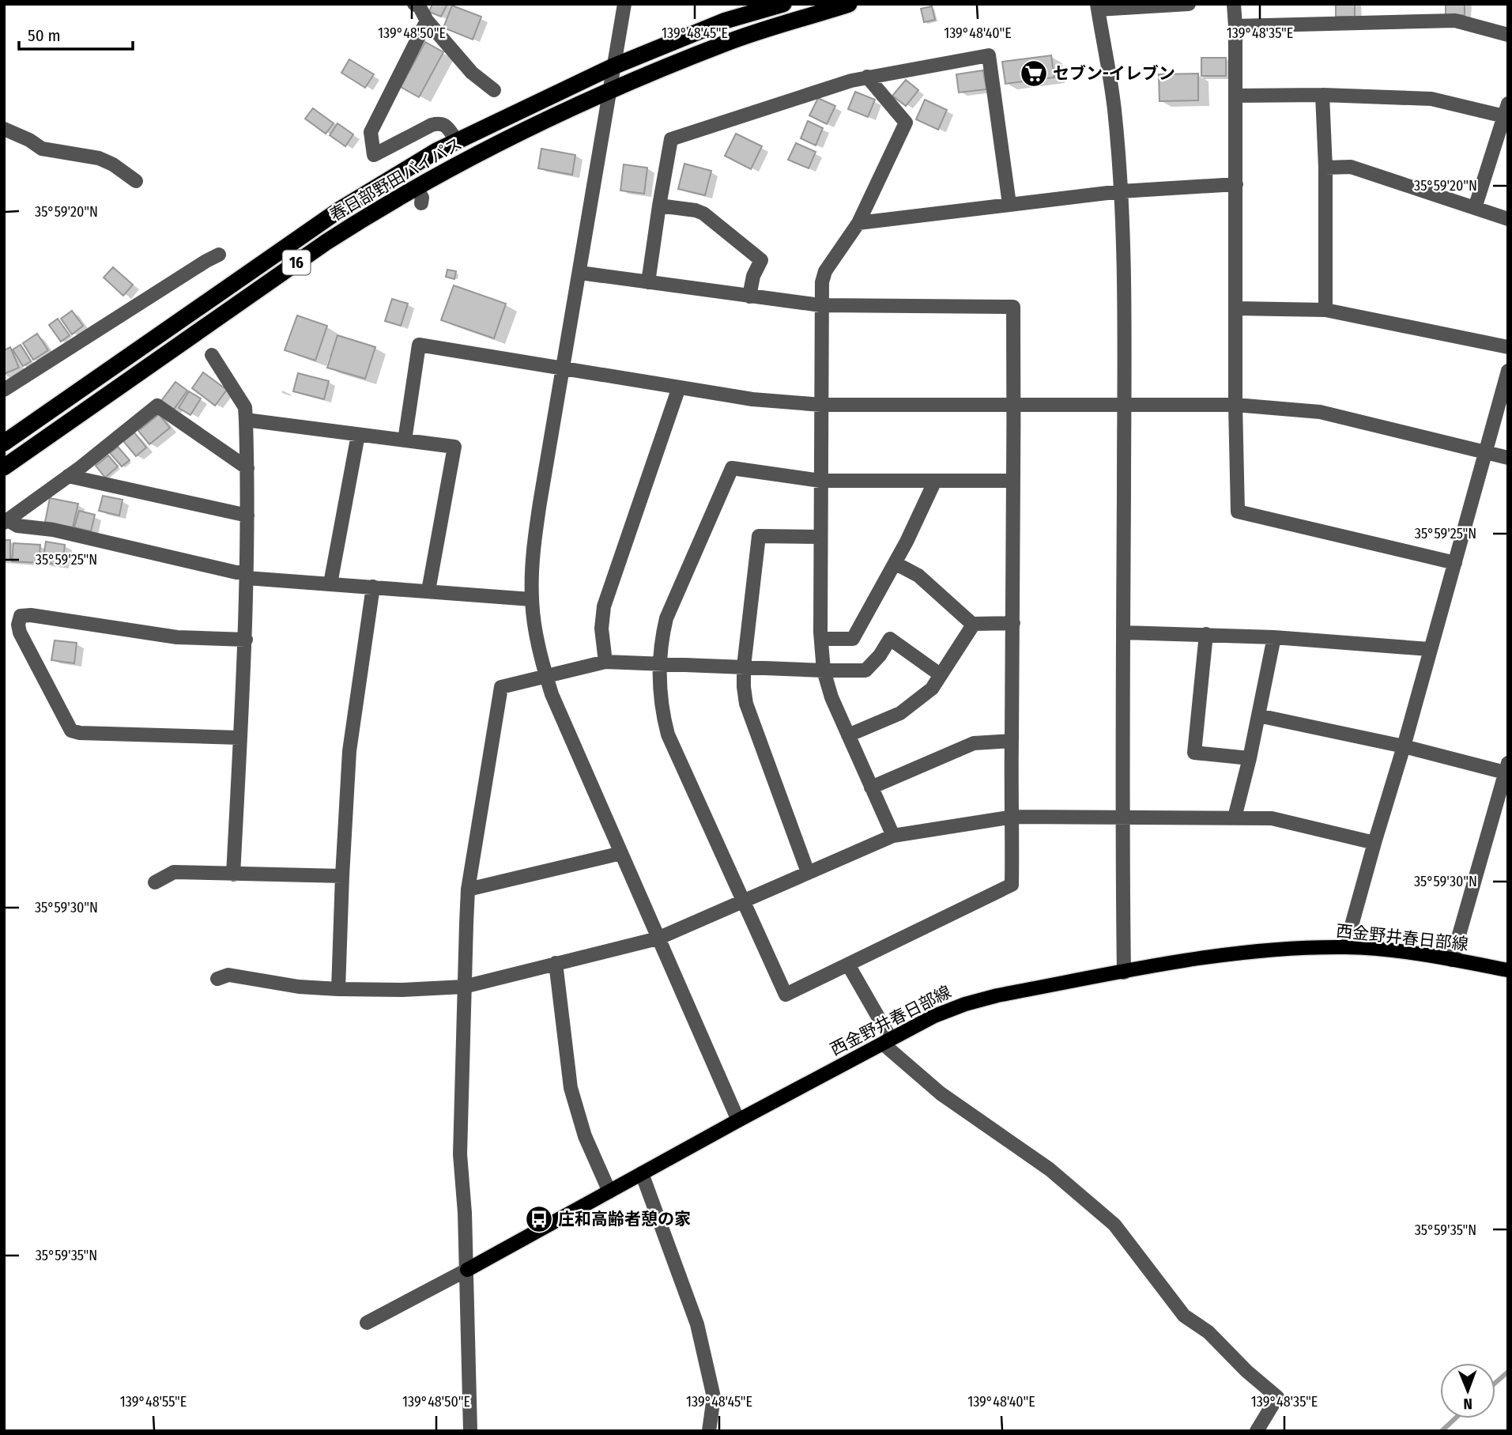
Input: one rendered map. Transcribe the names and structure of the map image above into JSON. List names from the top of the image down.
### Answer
{
  "streets": {
    "highway": ["春日部野田バイパス", "16"],
    "main road": ["西金野井春日部線"]
  },
  "places": {
    "supermarket": ["セブン-イレブン"],
    "bus stop": ["庄和高齢者憩の家"]
  },
  "scale_bar": "50 m",
  "north": "bottom",
  "coordinates": [
    "139°48'50\"E",
    "139°48'45\"E",
    "139°48'40\"E",
    "139°48'35\"E",
    "35°59'20\"N",
    "35°59'25\"N",
    "35°59'30\"N",
    "35°59'35\"N",
    "139°48'55\"E"
  ]
}
